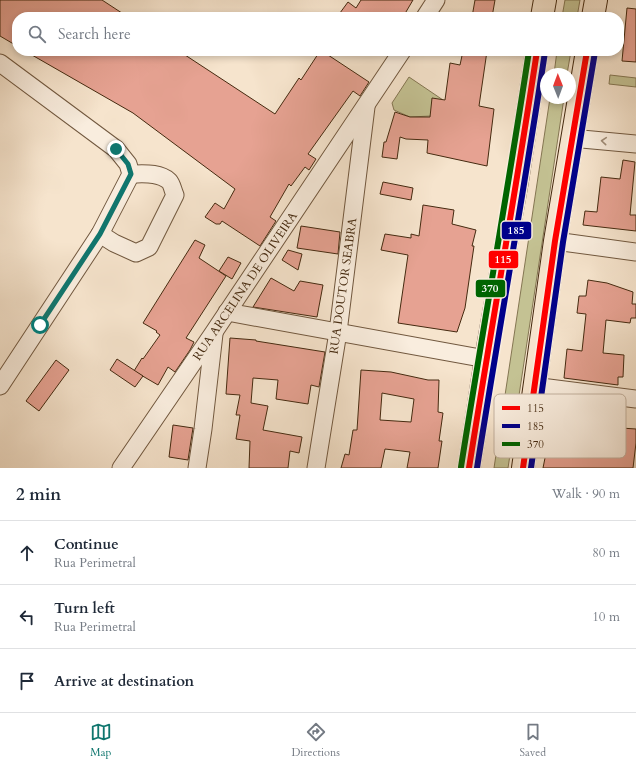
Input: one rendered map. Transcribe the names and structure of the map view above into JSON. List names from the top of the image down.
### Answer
{
  "streets": {
    "street": ["RUA ARCELINA DE OLIVEIRA", "RUA DOUTOR SEABRA"]
  },
  "crossings": [
    ["RUA ARCELINA DE OLIVEIRA", "RUA DOUTOR SEABRA"]
  ],
  "lines": ["transit line 115", "transit line 185", "transit line 370"],
  "legend": ["115", "185", "370"],
  "north": "top",
  "page": {
    "search": "Search here",
    "heading": ["2 min", "Walk · 90 m"],
    "list": [
      ["Continue", "Rua Perimetral", "80 m"],
      ["Turn left", "Rua Perimetral", "10 m"],
      "Arrive at destination"
    ],
    "nav": ["Map", "Directions", "Saved"]
  }
}
